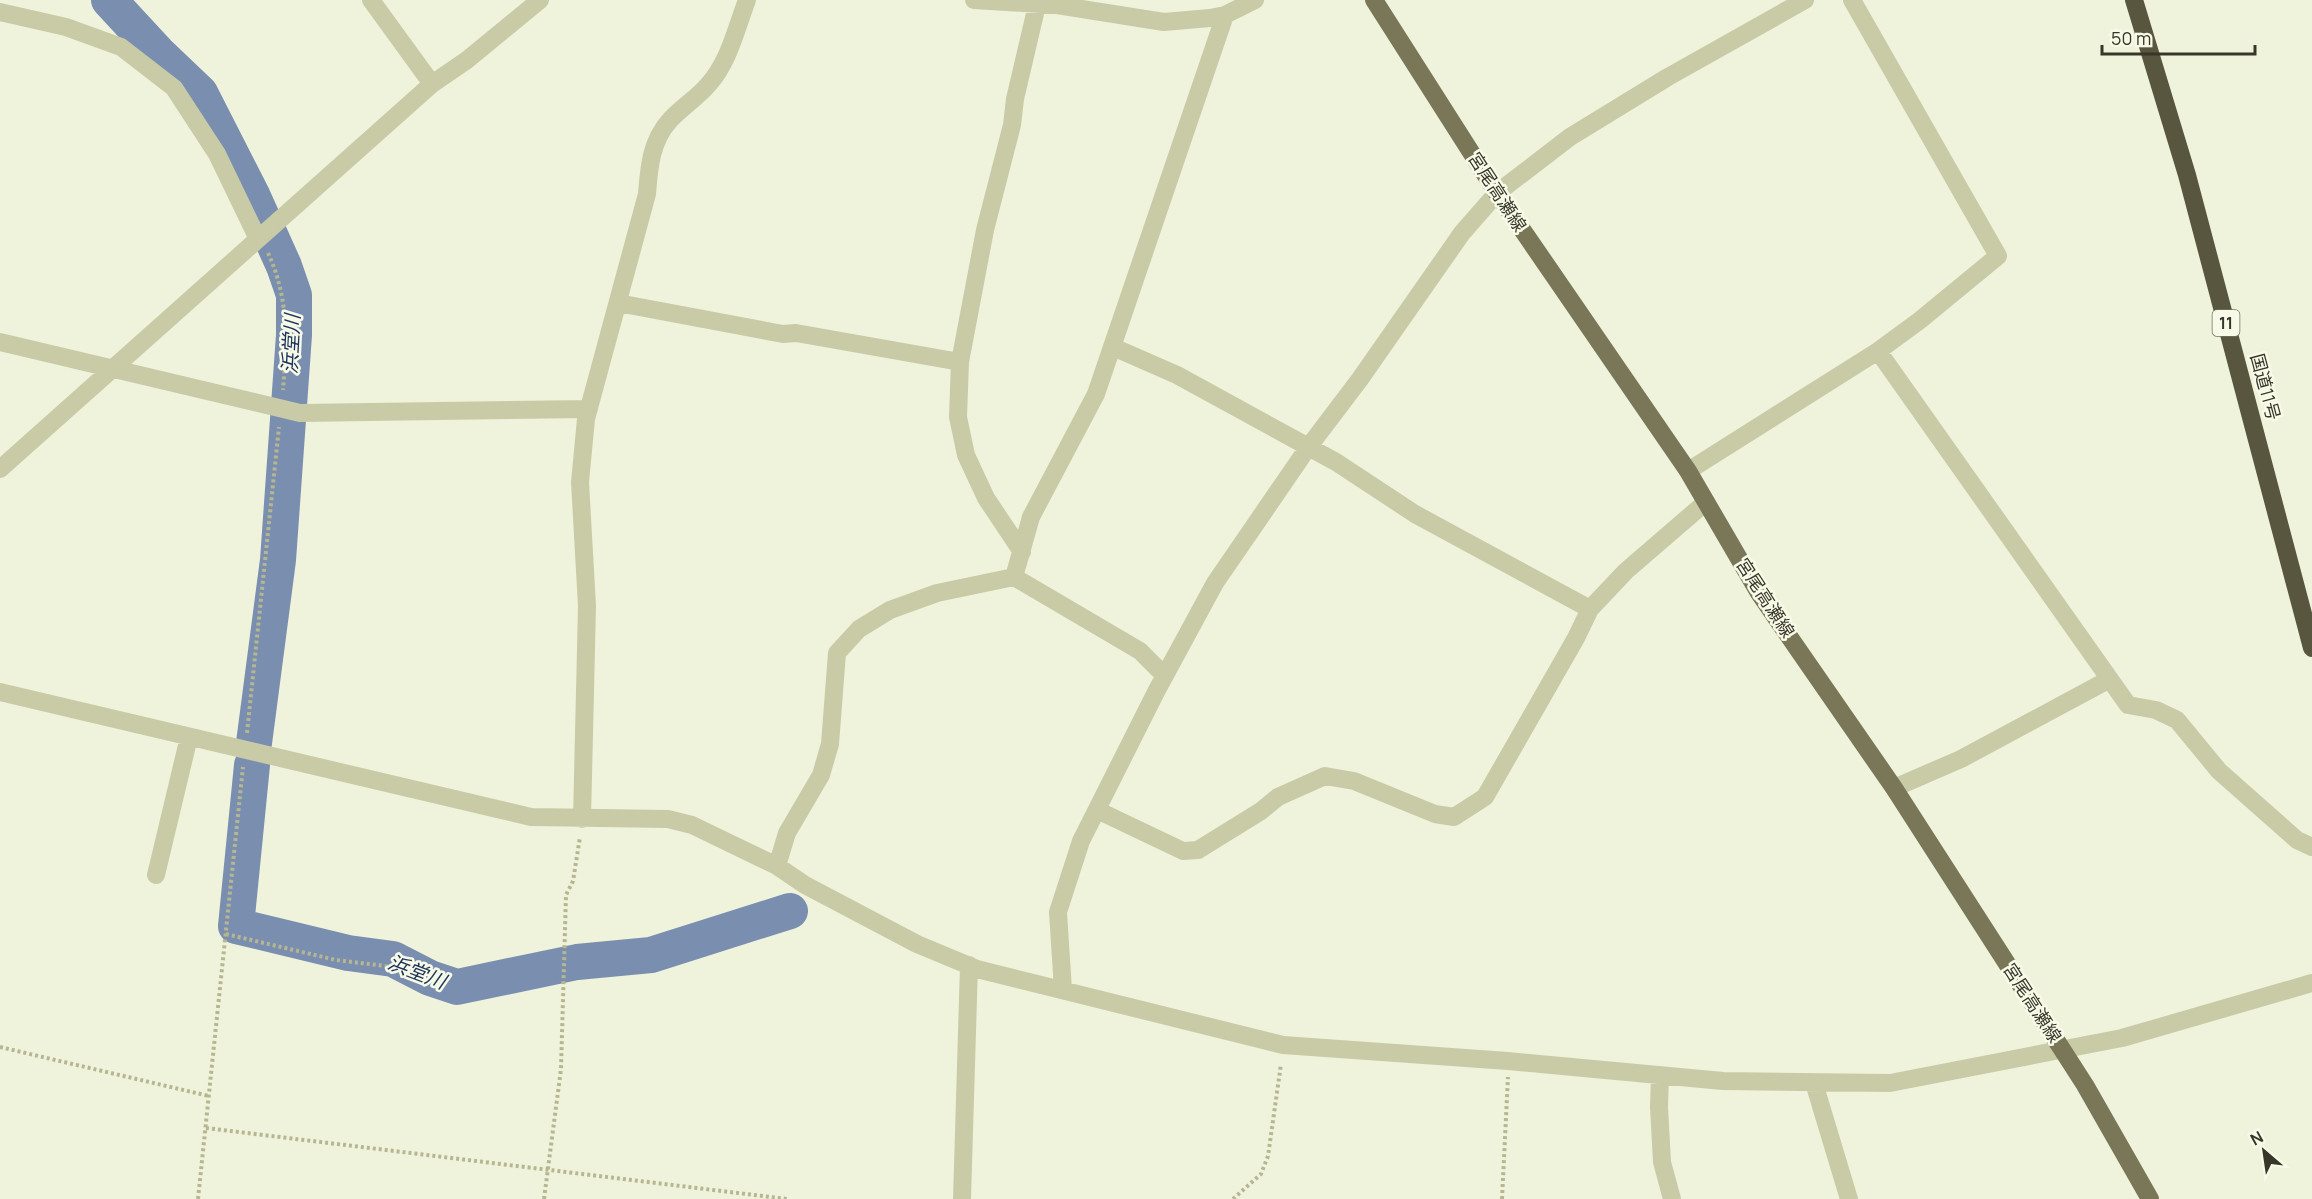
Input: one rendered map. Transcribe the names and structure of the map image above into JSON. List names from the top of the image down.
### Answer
{
  "streets": {
    "highway": ["11", "国道11号"],
    "main road": ["宮尾高瀬線"]
  },
  "water": ["浜堂川"],
  "scale_bar": "50 m",
  "north": "top left"
}
